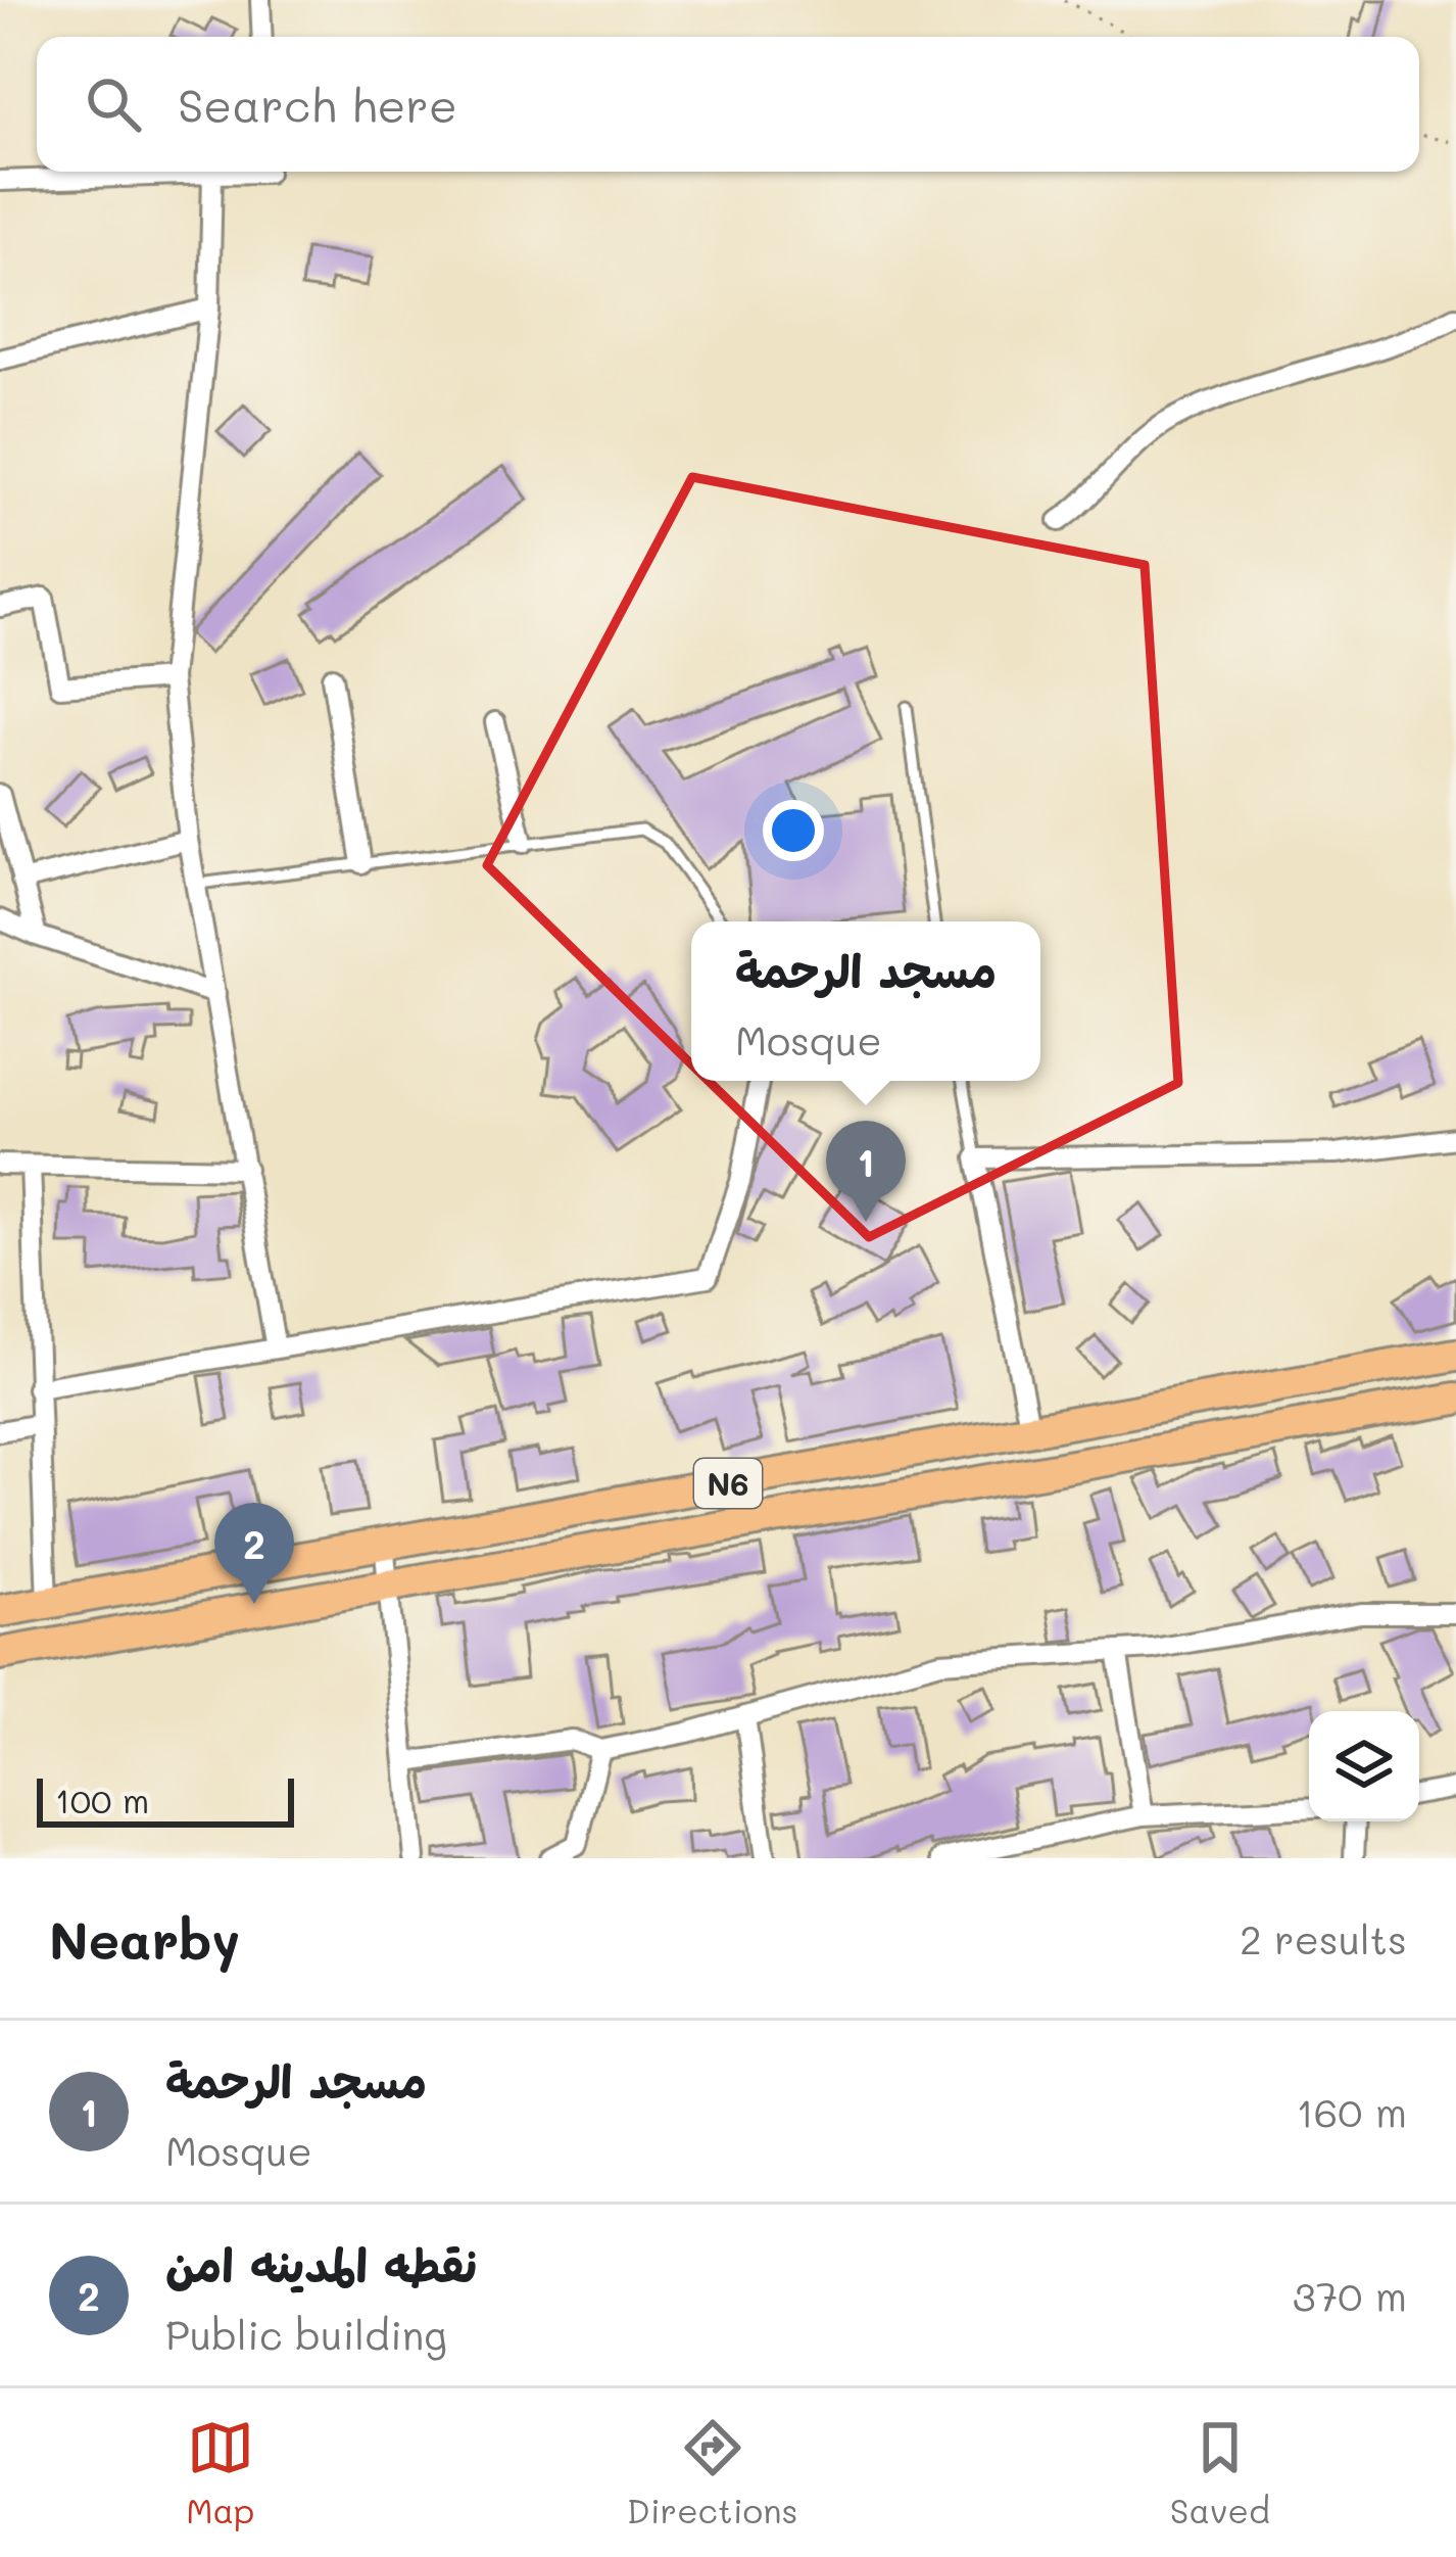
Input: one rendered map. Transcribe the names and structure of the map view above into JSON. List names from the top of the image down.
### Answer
{
  "streets": {
    "main road": ["N6"]
  },
  "scale_bar": "100 m",
  "page": {
    "search": "Search here",
    "popup": ["مسجد الرحمة", "Mosque"],
    "pins": ["1", "2"],
    "scale": "100 m",
    "heading": ["Nearby", "2 results"],
    "list": [
      {
        "mark": "1",
        "name": "مسجد الرحمة",
        "note": "Mosque",
        "value": "160 m"
      },
      {
        "mark": "2",
        "name": "نقطه المدينه امن",
        "note": "Public building",
        "value": "370 m"
      }
    ],
    "nav": ["Map", "Directions", "Saved"]
  }
}
